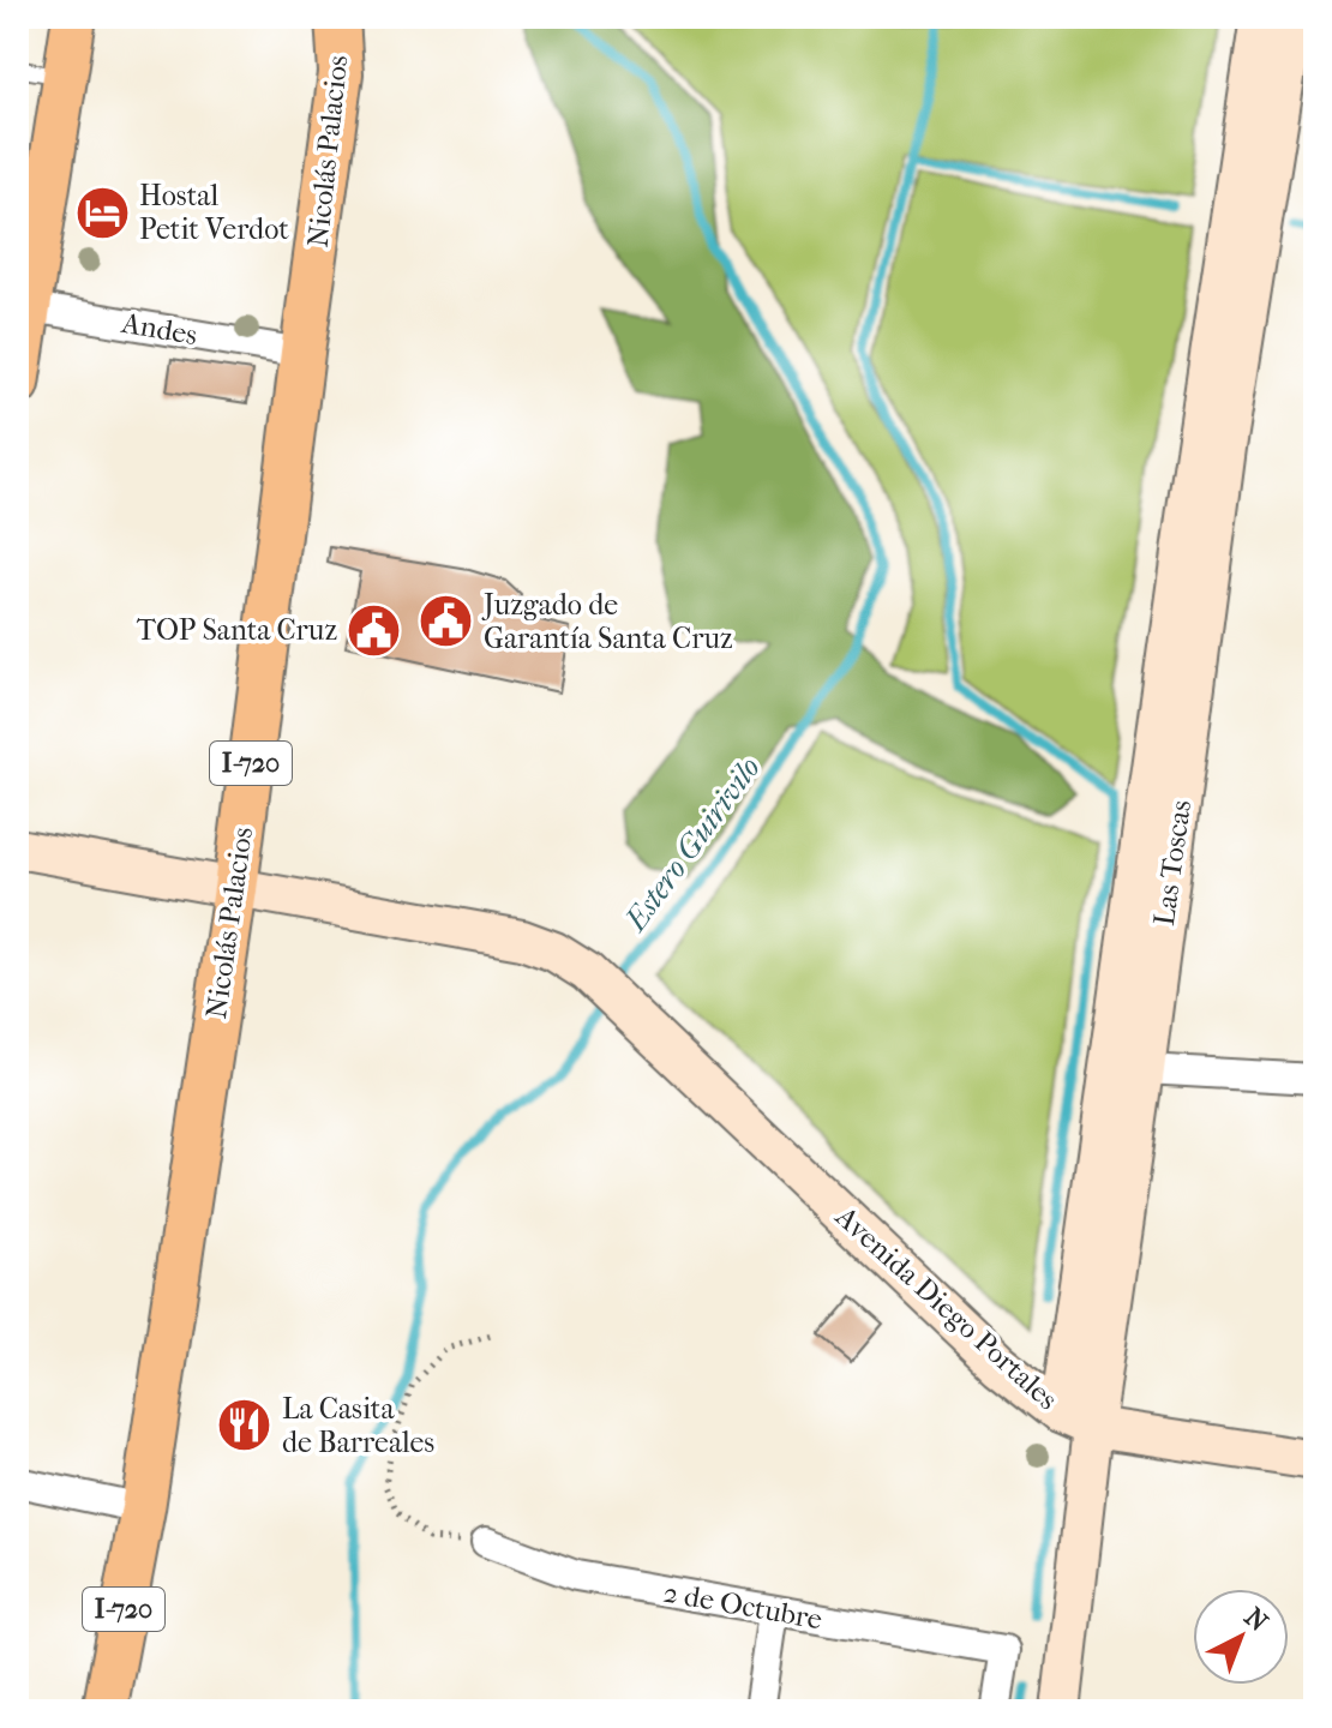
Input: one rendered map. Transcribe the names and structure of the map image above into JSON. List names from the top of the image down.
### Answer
{
  "streets": {
    "main road": ["Nicolás Palacios", "I-720"],
    "street": [
      "Andes",
      "Las Toscas",
      "Avenida Diego Portales",
      "2 de Octubre"
    ]
  },
  "crossings": [
    ["Nicolás Palacios", "Andes"],
    ["Nicolás Palacios", "Avenida Diego Portales"],
    ["Las Toscas", "Avenida Diego Portales"]
  ],
  "water": ["Estero Guirivilo"],
  "places": {
    "hotel": ["Hostal Petit Verdot"],
    "public building": ["Juzgado de Garantía Santa Cruz", "TOP Santa Cruz"],
    "restaurant": ["La Casita de Barreales"]
  },
  "north": "top right"
}
